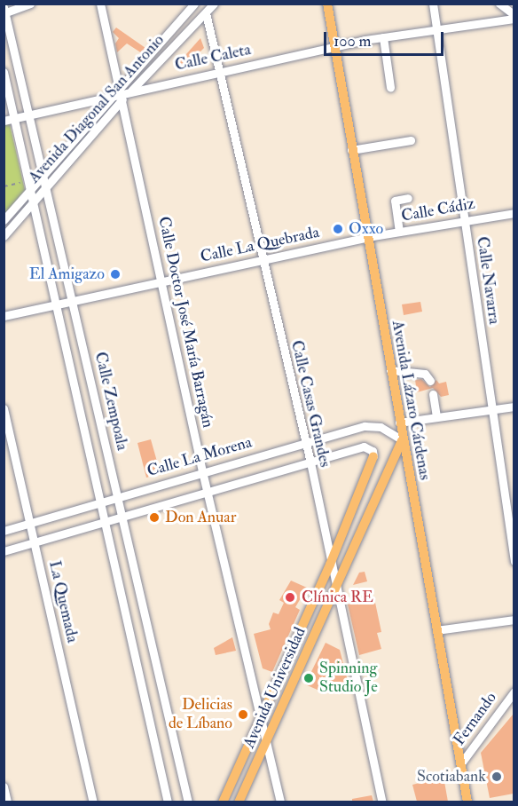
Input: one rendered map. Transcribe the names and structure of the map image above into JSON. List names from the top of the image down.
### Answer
{
  "streets": {
    "main road": ["Avenida Lázaro Cárdenas", "Avenida Universidad"],
    "street": [
      "Calle Caleta",
      "Avenida Diagonal San Antonio",
      "Calle Cádiz",
      "Calle La Quebrada",
      "Calle Navarra",
      "Calle Doctor José María Barragán",
      "Calle Zempoala",
      "Calle Casas Grandes",
      "Calle La Morena",
      "La Quemada",
      "Fernando"
    ]
  },
  "crossings": [
    ["Calle Caleta", "Avenida Diagonal San Antonio"],
    ["Calle Caleta", "Calle Navarra"],
    ["Calle Caleta", "Calle Doctor José María Barragán"],
    ["Calle Caleta", "Avenida Lázaro Cárdenas"],
    ["Calle Caleta", "Calle Zempoala"],
    ["Calle Caleta", "Calle Casas Grandes"],
    ["Avenida Diagonal San Antonio", "Calle Doctor José María Barragán"],
    ["Avenida Diagonal San Antonio", "Calle Zempoala"],
    ["Avenida Diagonal San Antonio", "Calle Casas Grandes"],
    ["Calle Cádiz", "Calle La Quebrada"],
    ["Calle Cádiz", "Calle Navarra"],
    ["Calle Cádiz", "Avenida Lázaro Cárdenas"],
    ["Calle La Quebrada", "Calle Doctor José María Barragán"],
    ["Calle La Quebrada", "Avenida Lázaro Cárdenas"],
    ["Calle La Quebrada", "Calle Zempoala"],
    ["Calle La Quebrada", "Calle Casas Grandes"],
    ["Calle Doctor José María Barragán", "Calle La Morena"],
    ["Calle Doctor José María Barragán", "Avenida Universidad"],
    ["Avenida Lázaro Cárdenas", "Calle La Morena"],
    ["Avenida Lázaro Cárdenas", "Avenida Universidad"],
    ["Avenida Lázaro Cárdenas", "Fernando"],
    ["Calle Zempoala", "Calle La Morena"],
    ["Calle Casas Grandes", "Calle La Morena"],
    ["Calle Casas Grandes", "Avenida Universidad"],
    ["Calle La Morena", "La Quemada"],
    ["Calle La Morena", "Avenida Universidad"]
  ],
  "places": [
    "Oxxo",
    "El Amigazo",
    "Don Anuar",
    "Clínica RE",
    "Spinning Studio Je",
    "Delicias de Líbano",
    "Scotiabank"
  ],
  "scale_bar": "100 m"
}
